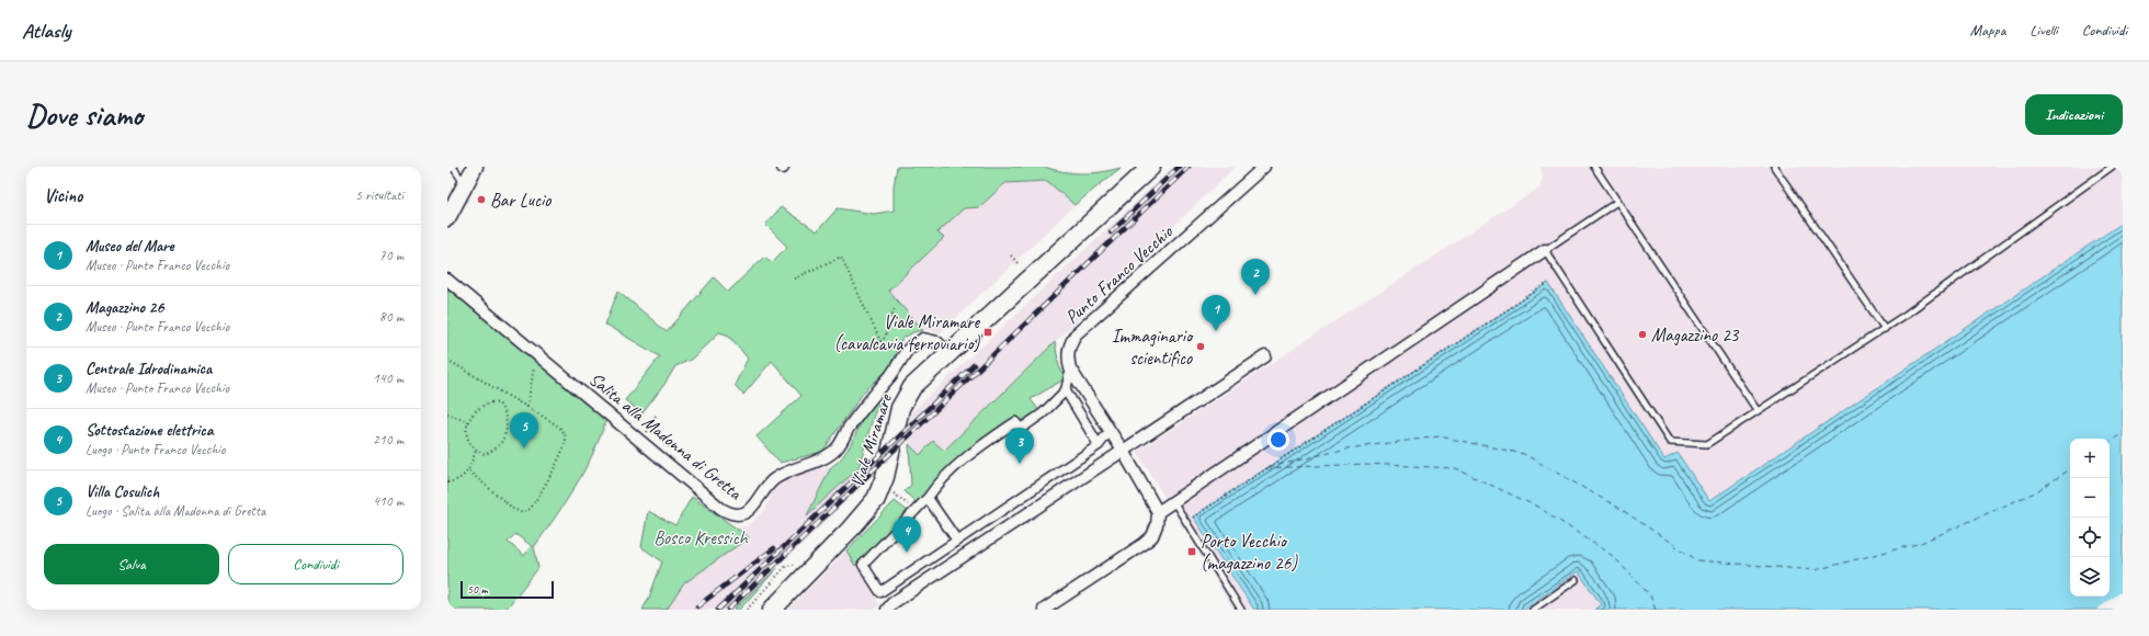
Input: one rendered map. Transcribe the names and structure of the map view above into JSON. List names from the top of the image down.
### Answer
{
  "streets": {
    "main road": ["Viale Miramare"],
    "street": ["Punto Franco Vecchio", "Salita alla Madonna di Gretta"]
  },
  "crossings": [
    ["Salita alla Madonna di Gretta", "Viale Miramare"]
  ],
  "parks": ["Bosco Kressich"],
  "places": {
    "other": ["Bar Lucio", "Magazzino 23", "Immaginario scientifico"],
    "transit": ["Viale Miramare (cavalcavia ferroviario)", "Porto Vecchio (magazzino 26)"]
  },
  "scale_bar": "50 m",
  "page": {
    "header": "Atlasly",
    "nav": ["Mappa", "Livelli", "Condividi"],
    "buttons": [
      "Indicazioni",
      ["Salva", "Condividi"]
    ],
    "title": "Dove siamo",
    "heading": ["Vicino", "5 risultati"],
    "list": [
      {
        "mark": "1",
        "name": "Museo del Mare",
        "note": "Museo · Punto Franco Vecchio",
        "value": "70 m"
      },
      {
        "mark": "2",
        "name": "Magazzino 26",
        "note": "Museo · Punto Franco Vecchio",
        "value": "80 m"
      },
      {
        "mark": "3",
        "name": "Centrale Idrodinamica",
        "note": "Museo · Punto Franco Vecchio",
        "value": "140 m"
      },
      {
        "mark": "4",
        "name": "Sottostazione elettrica",
        "note": "Luogo · Punto Franco Vecchio",
        "value": "210 m"
      },
      {
        "mark": "5",
        "name": "Villa Cosulich",
        "note": "Luogo · Salita alla Madonna di Gretta",
        "value": "410 m"
      }
    ],
    "pins": [
      "2",
      "1",
      "5",
      "3",
      "4"
    ],
    "map_buttons": ["+", "−"],
    "scale": "50 m"
  }
}
